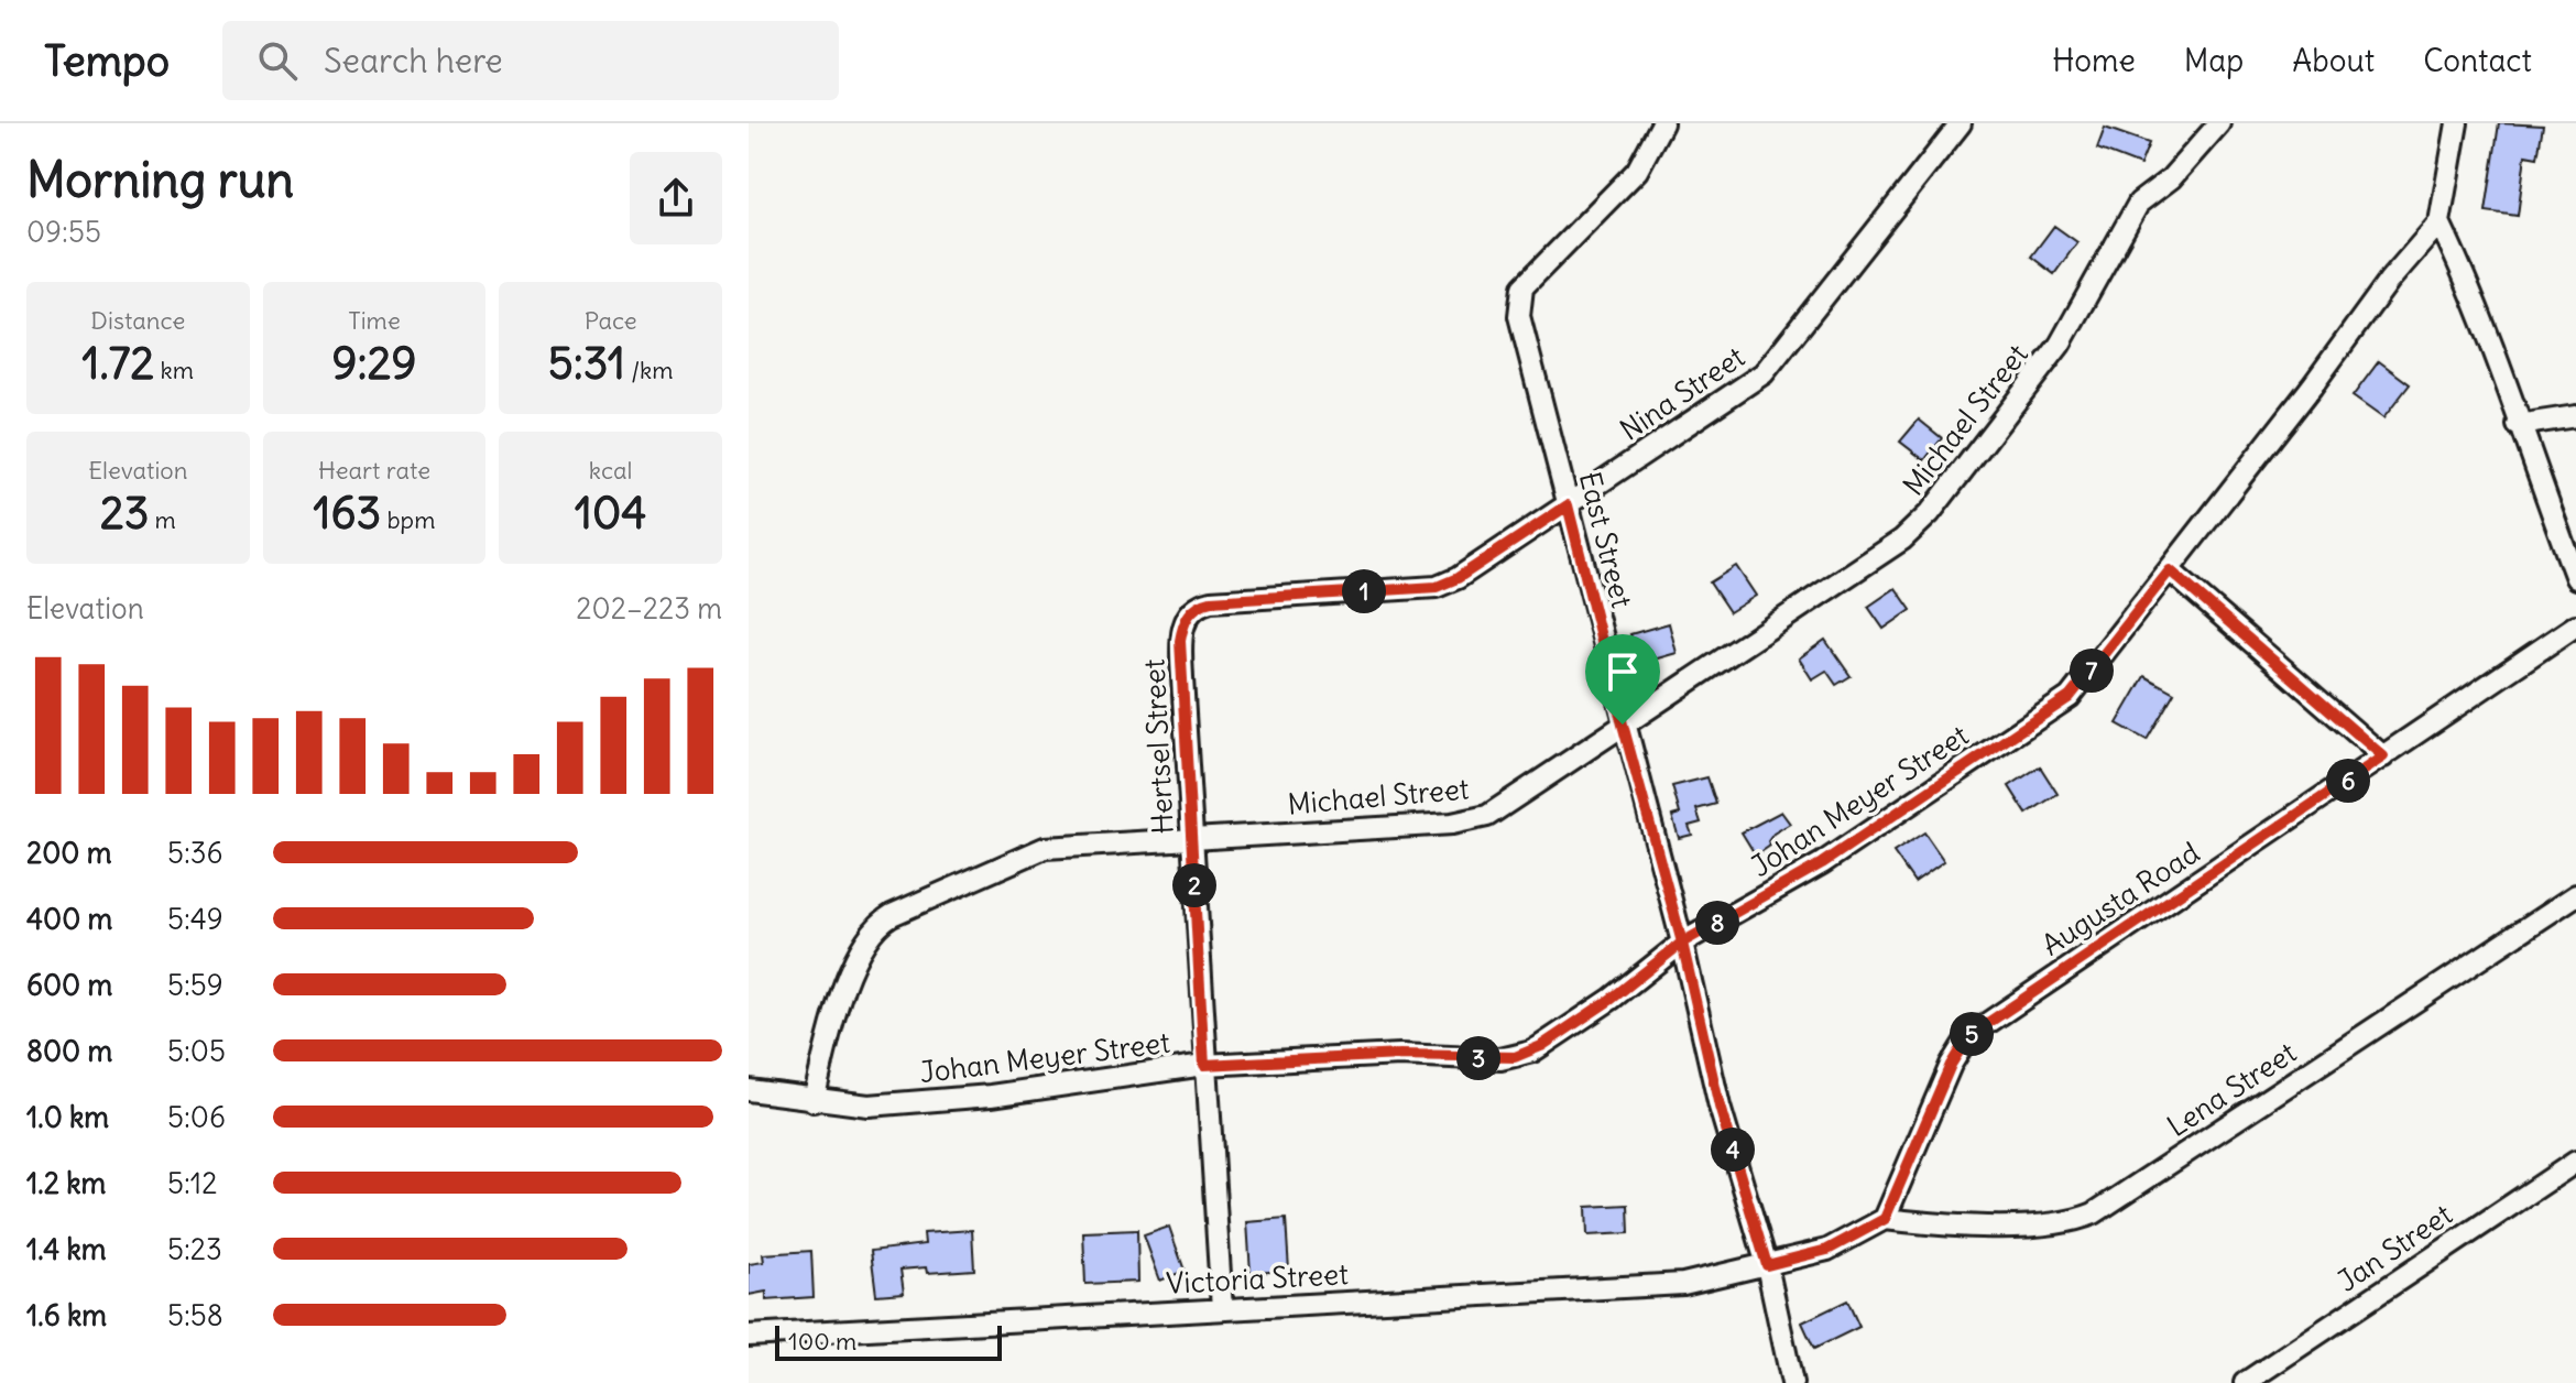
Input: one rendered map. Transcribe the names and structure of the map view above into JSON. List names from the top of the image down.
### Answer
{
  "streets": {
    "street": [
      "Nina Street",
      "Michael Street",
      "East Street",
      "Hertsel Street",
      "Johan Meyer Street",
      "Augusta Road",
      "Lena Street",
      "Jan Street",
      "Victoria Street"
    ]
  },
  "crossings": [
    ["Nina Street", "East Street"],
    ["Nina Street", "Hertsel Street"],
    ["Michael Street", "East Street"],
    ["Michael Street", "Hertsel Street"],
    ["Michael Street", "Johan Meyer Street"],
    ["East Street", "Johan Meyer Street"],
    ["East Street", "Victoria Street"],
    ["Hertsel Street", "Johan Meyer Street"],
    ["Hertsel Street", "Victoria Street"],
    ["Augusta Road", "Lena Street"]
  ],
  "scale_bar": "100 m",
  "page": {
    "header": "Tempo",
    "search": "Search here",
    "nav": [
      "Home",
      "Map",
      "About",
      "Contact"
    ],
    "heading": ["Morning run", "09:55"],
    "stats": [
      ["Distance", "1.72 km"],
      ["Time", "9:29"],
      ["Pace", "5:31 /km"],
      ["Elevation", "23 m"],
      ["Heart rate", "163 bpm"],
      ["kcal", "104"]
    ],
    "pins": [
      "1",
      "7",
      "6",
      "2",
      "8",
      "5",
      "3",
      "4"
    ],
    "chart": ["Elevation", "202–223 m"],
    "list": [
      {
        "name": "200 m",
        "note": "5:36"
      },
      {
        "name": "400 m",
        "note": "5:49"
      },
      {
        "name": "600 m",
        "note": "5:59"
      },
      {
        "name": "800 m",
        "note": "5:05"
      },
      {
        "name": "1.0 km",
        "note": "5:06"
      },
      {
        "name": "1.2 km",
        "note": "5:12"
      },
      {
        "name": "1.4 km",
        "note": "5:23"
      },
      {
        "name": "1.6 km",
        "note": "5:58"
      }
    ],
    "scale": "100 m"
  }
}
